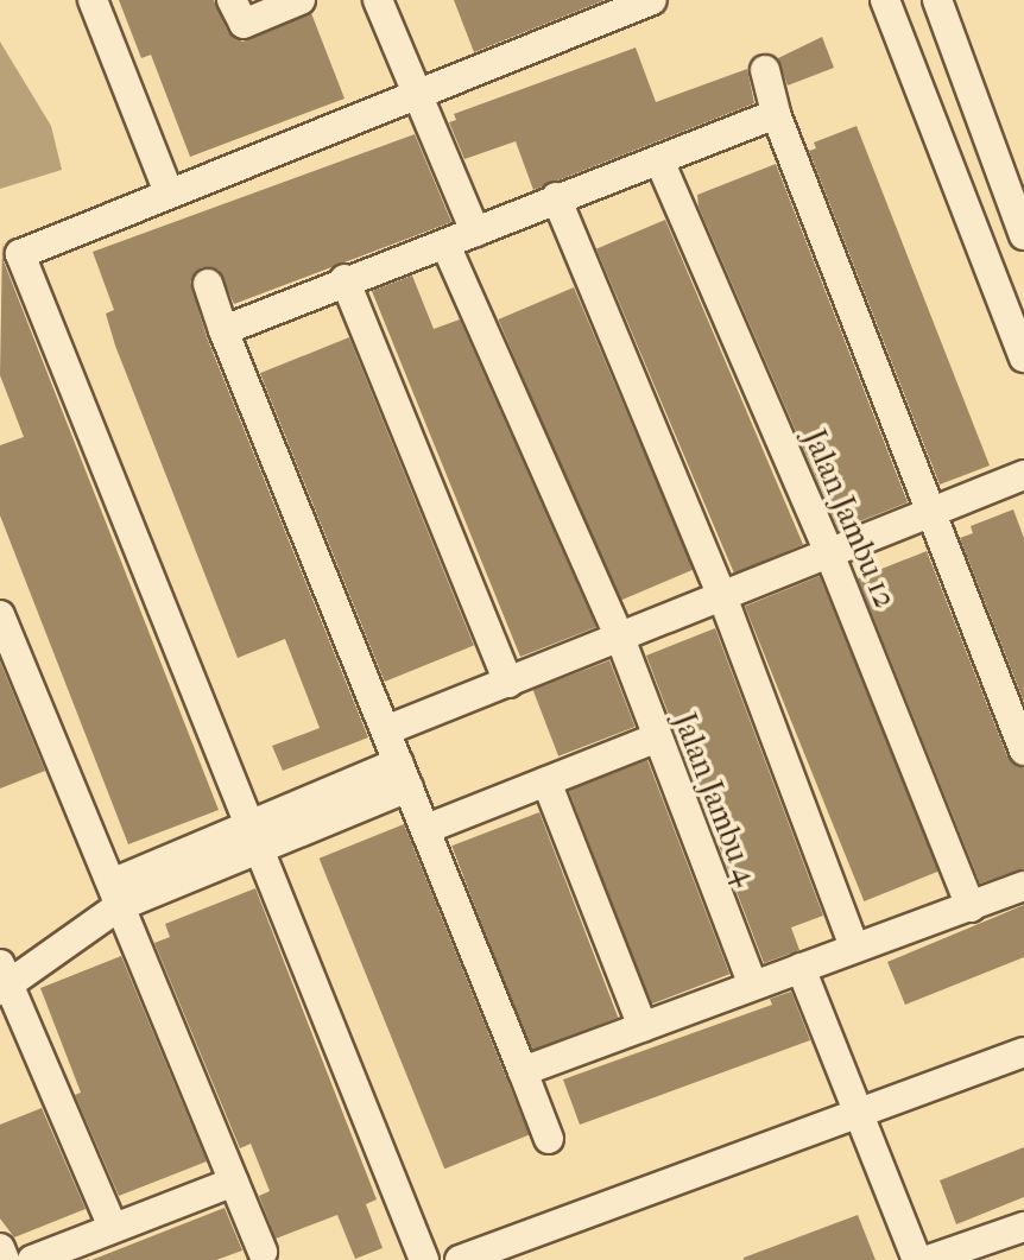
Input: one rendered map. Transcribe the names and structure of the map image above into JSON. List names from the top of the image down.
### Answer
{
  "streets": {
    "street": ["Jalan Jambu 12", "Jalan Jambu 4"]
  }
}
